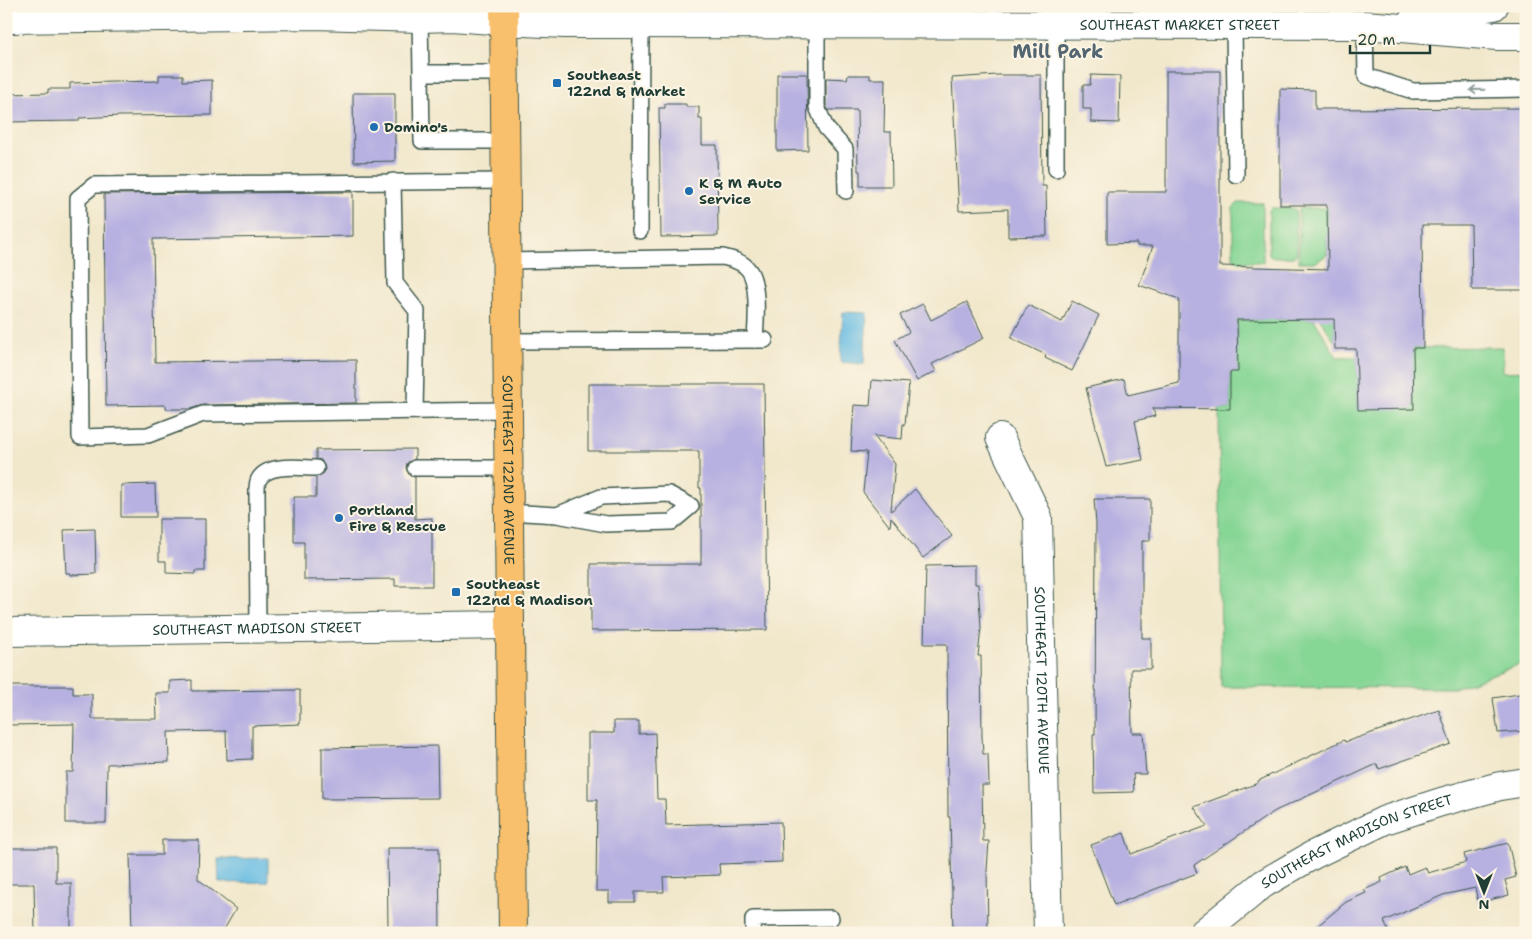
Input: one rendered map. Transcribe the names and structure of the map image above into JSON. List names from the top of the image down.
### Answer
{
  "streets": {
    "main road": ["SOUTHEAST 122ND AVENUE"],
    "street": ["SOUTHEAST MARKET STREET", "SOUTHEAST MADISON STREET", "SOUTHEAST 120TH AVENUE"]
  },
  "crossings": [
    ["SOUTHEAST MARKET STREET", "SOUTHEAST 122ND AVENUE"],
    ["SOUTHEAST 122ND AVENUE", "SOUTHEAST MADISON STREET"]
  ],
  "districts": ["Mill Park"],
  "places": {
    "transit": ["Southeast 122nd & Market", "Southeast 122nd & Madison"],
    "other": ["Domino's", "K & M Auto Service", "Portland Fire & Rescue"]
  },
  "scale_bar": "20 m",
  "north": "bottom"
}
